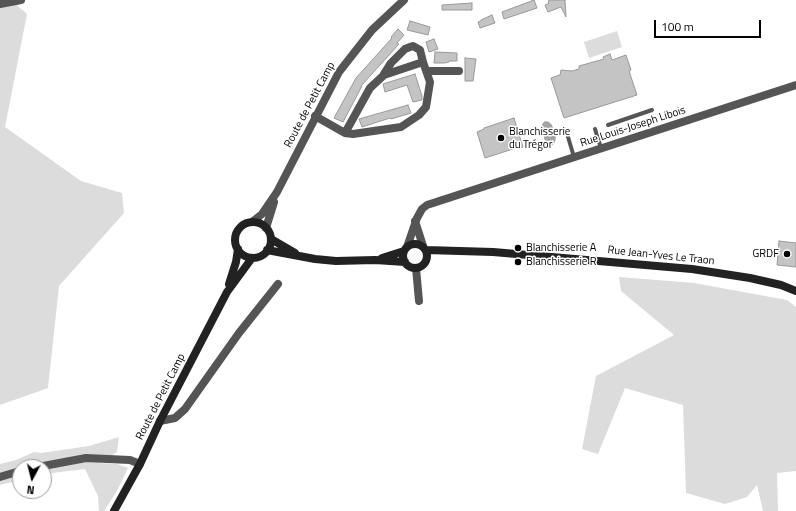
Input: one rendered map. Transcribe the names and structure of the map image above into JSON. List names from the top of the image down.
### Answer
{
  "streets": {
    "main road": ["Route de Petit Camp", "Rue Jean-Yves Le Traon"],
    "street": ["Rue Louis-Joseph Libois"]
  },
  "crossings": [
    ["Rue Louis-Joseph Libois", "Rue Jean-Yves Le Traon"]
  ],
  "places": [
    "Blanchisserie du Trégor",
    "Blanchisserie A",
    "GRDF",
    "Blanchisserie R"
  ],
  "scale_bar": "100 m",
  "north": "bottom"
}
